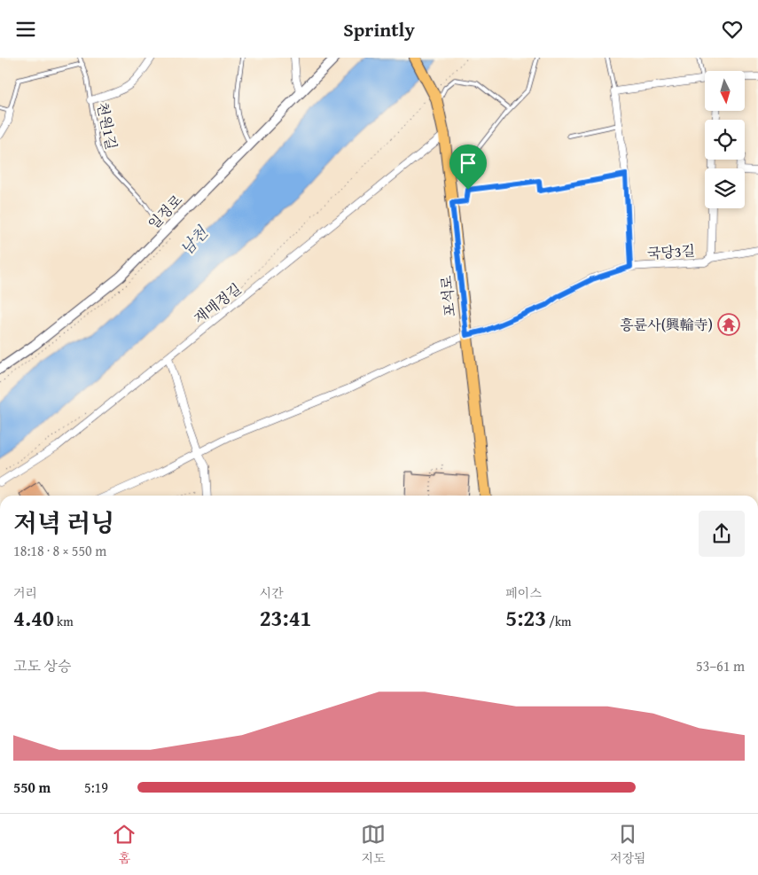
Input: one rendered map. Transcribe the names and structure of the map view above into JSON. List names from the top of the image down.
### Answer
{
  "streets": {
    "main road": ["포석로"],
    "street": ["일정로", "국당3길", "재매정길"],
    "lane": ["천원1길"]
  },
  "crossings": [
    ["천원1길", "일정로"],
    ["국당3길", "포석로"],
    ["포석로", "재매정길"]
  ],
  "water": ["남천"],
  "places": {
    "temple": ["흥륜사(興輪寺)"]
  },
  "north": "bottom",
  "page": {
    "header": "Sprintly",
    "heading": ["저녁 러닝", "18:18 · 8 × 550 m"],
    "stats": [
      ["거리", "4.40 km"],
      ["시간", "23:41"],
      ["페이스", "5:23 /km"]
    ],
    "chart": ["고도 상승", "53–61 m"],
    "list": [
      {
        "name": "550 m",
        "note": "5:19"
      }
    ],
    "tabs": ["홈", "지도", "저장됨"]
  }
}
